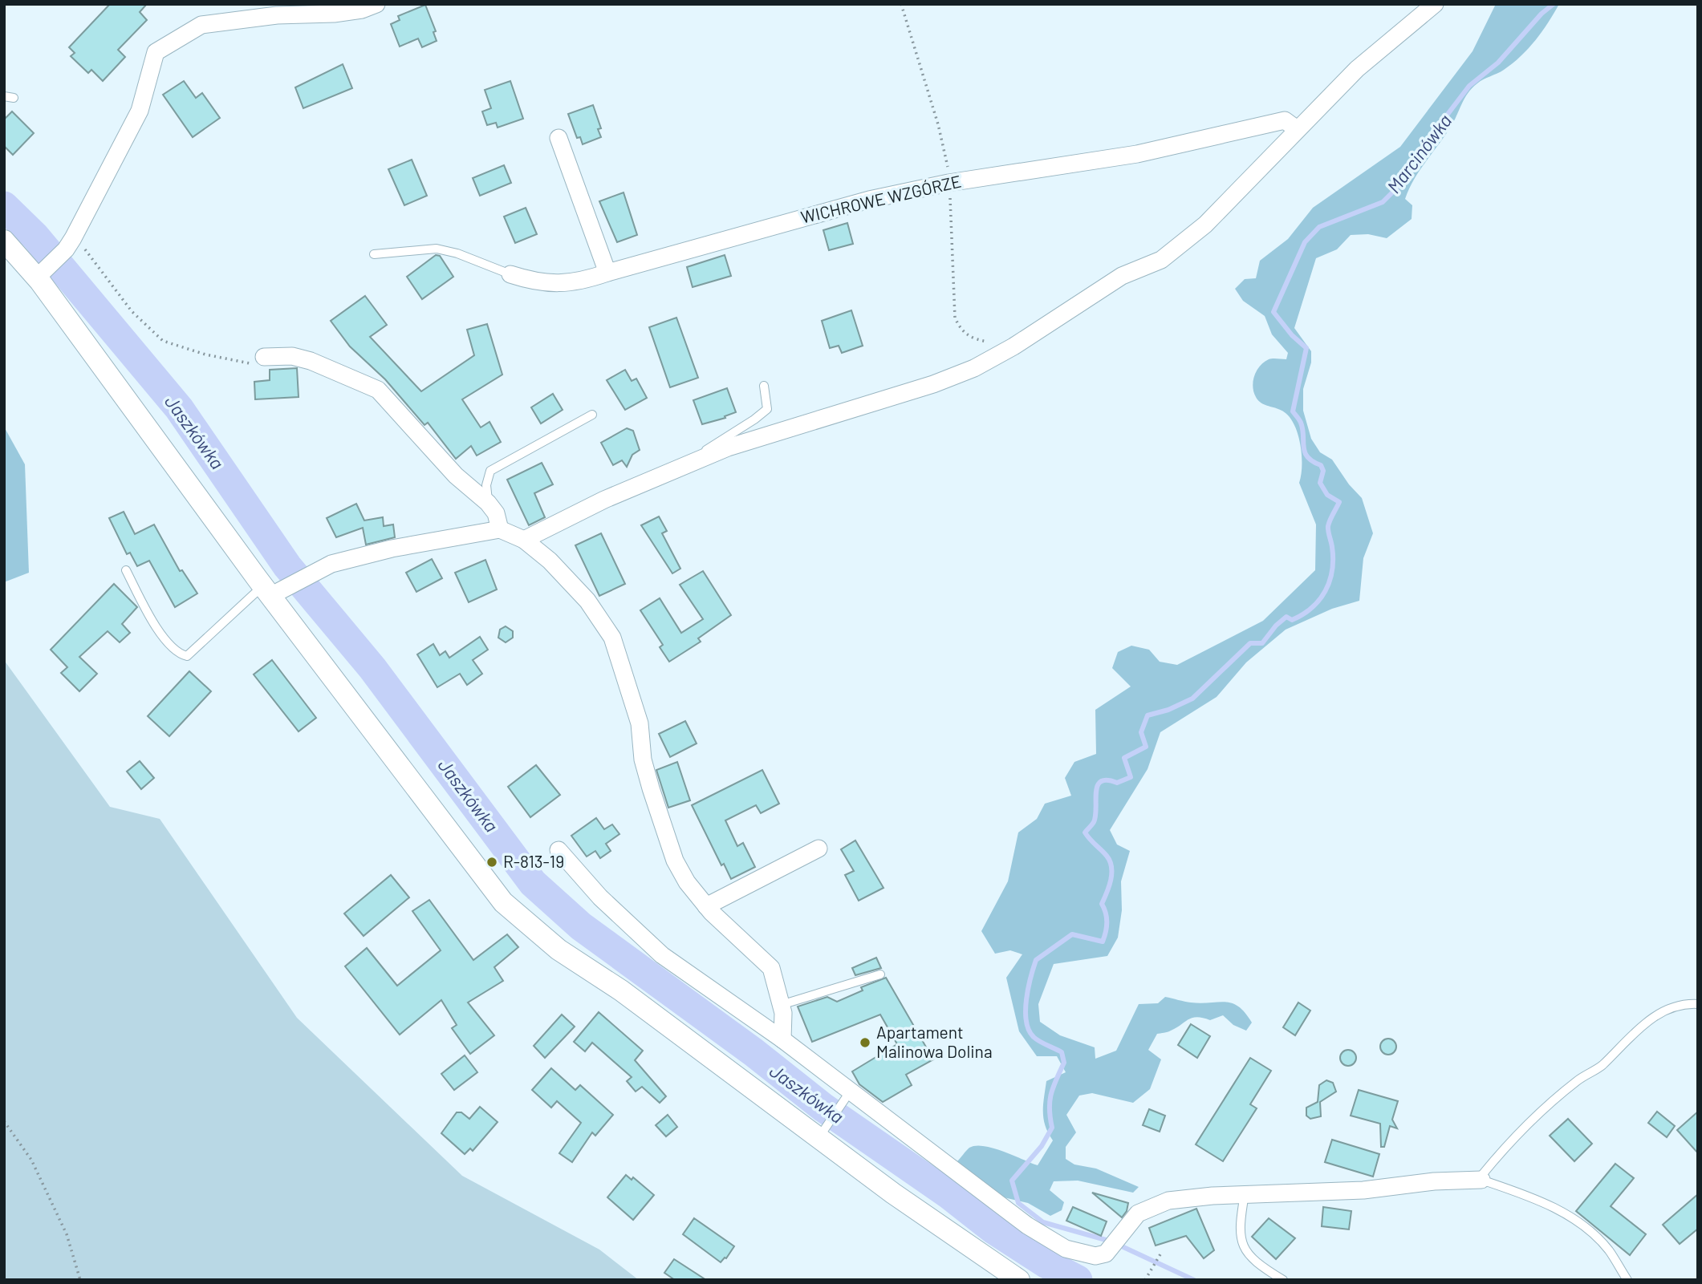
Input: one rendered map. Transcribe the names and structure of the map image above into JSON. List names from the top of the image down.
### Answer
{
  "streets": {
    "street": ["WICHROWE WZGÓRZE"]
  },
  "water": ["Marcinówka", "Jaszkówka"],
  "places": ["R-813-19", "Apartament Malinowa Dolina"]
}
